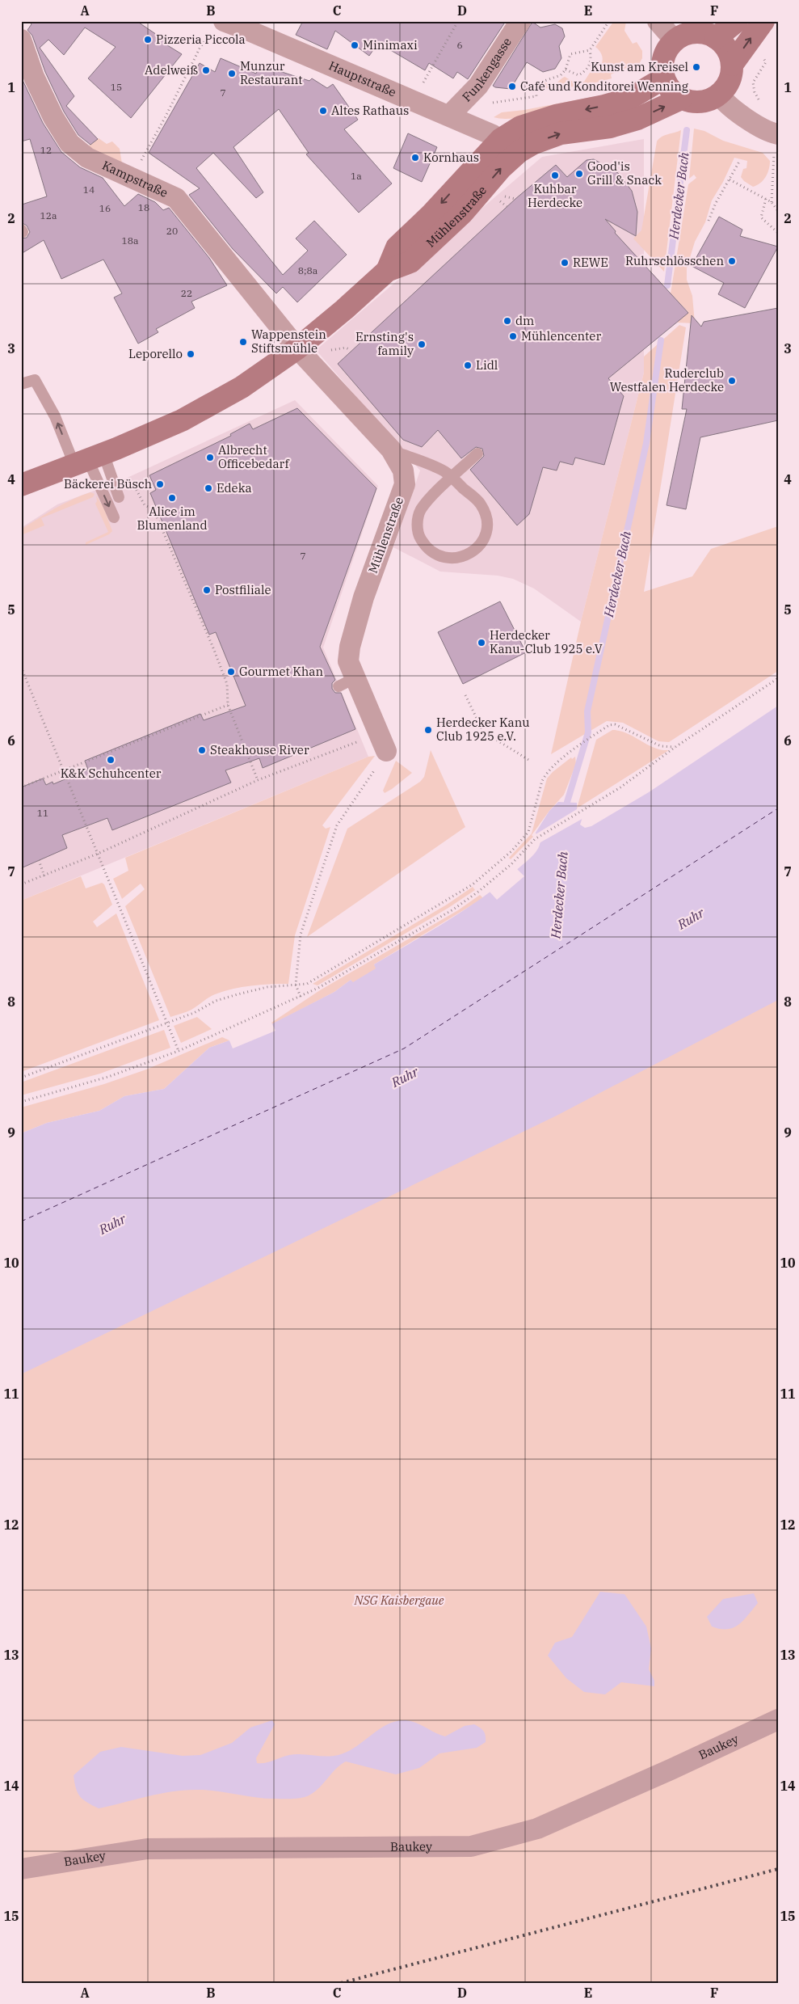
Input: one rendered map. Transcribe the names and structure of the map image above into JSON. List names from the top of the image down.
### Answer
{
  "streets": {
    "main road": ["Mühlenstraße"],
    "street": [
      "Funkengasse",
      "Hauptstraße",
      "Kampstraße",
      "Baukey"
    ]
  },
  "crossings": [
    ["Funkengasse", "Hauptstraße"],
    ["Hauptstraße", "Mühlenstraße"],
    ["Kampstraße", "Mühlenstraße"]
  ],
  "water": ["Herdecker Bach", "Ruhr"],
  "parks": ["NSG Kaisbergaue"],
  "places": [
    "Pizzeria Piccola",
    "Minimaxi",
    "Kunst am Kreisel",
    "Adelweiß",
    "Munzur Restaurant",
    "Café und Konditorei Wenning",
    "Altes Rathaus",
    "Kornhaus",
    "Good'is Grill & Snack",
    "Kuhbar Herdecke",
    "Ruhrschlösschen",
    "REWE",
    "dm",
    "Mühlencenter",
    "Wappenstein Stiftsmühle",
    "Ernsting's family",
    "Leporello",
    "Lidl",
    "Ruderclub Westfalen Herdecke",
    "Albrecht Officebedarf",
    "Bäckerei Büsch",
    "Edeka",
    "Alice im Blumenland",
    "Postfiliale",
    "Herdecker Kanu-Club 1925 e.V",
    "Gourmet Khan",
    "Herdecker Kanu Club 1925 e.V.",
    "Steakhouse River",
    "K&K Schuhcenter"
  ],
  "house_numbers": [
    "6",
    "15",
    "7",
    "12",
    "1a",
    "14",
    "18",
    "16",
    "12a",
    "20",
    "18a",
    "8;8a",
    "22",
    "7",
    "11"
  ],
  "grid": {
    "columns": [
      "A",
      "B",
      "C",
      "D",
      "E",
      "F"
    ],
    "rows": [
      "1",
      "2",
      "3",
      "4",
      "5",
      "6",
      "7",
      "8",
      "9",
      "10",
      "11",
      "12",
      "13",
      "14",
      "15"
    ]
  }
}
